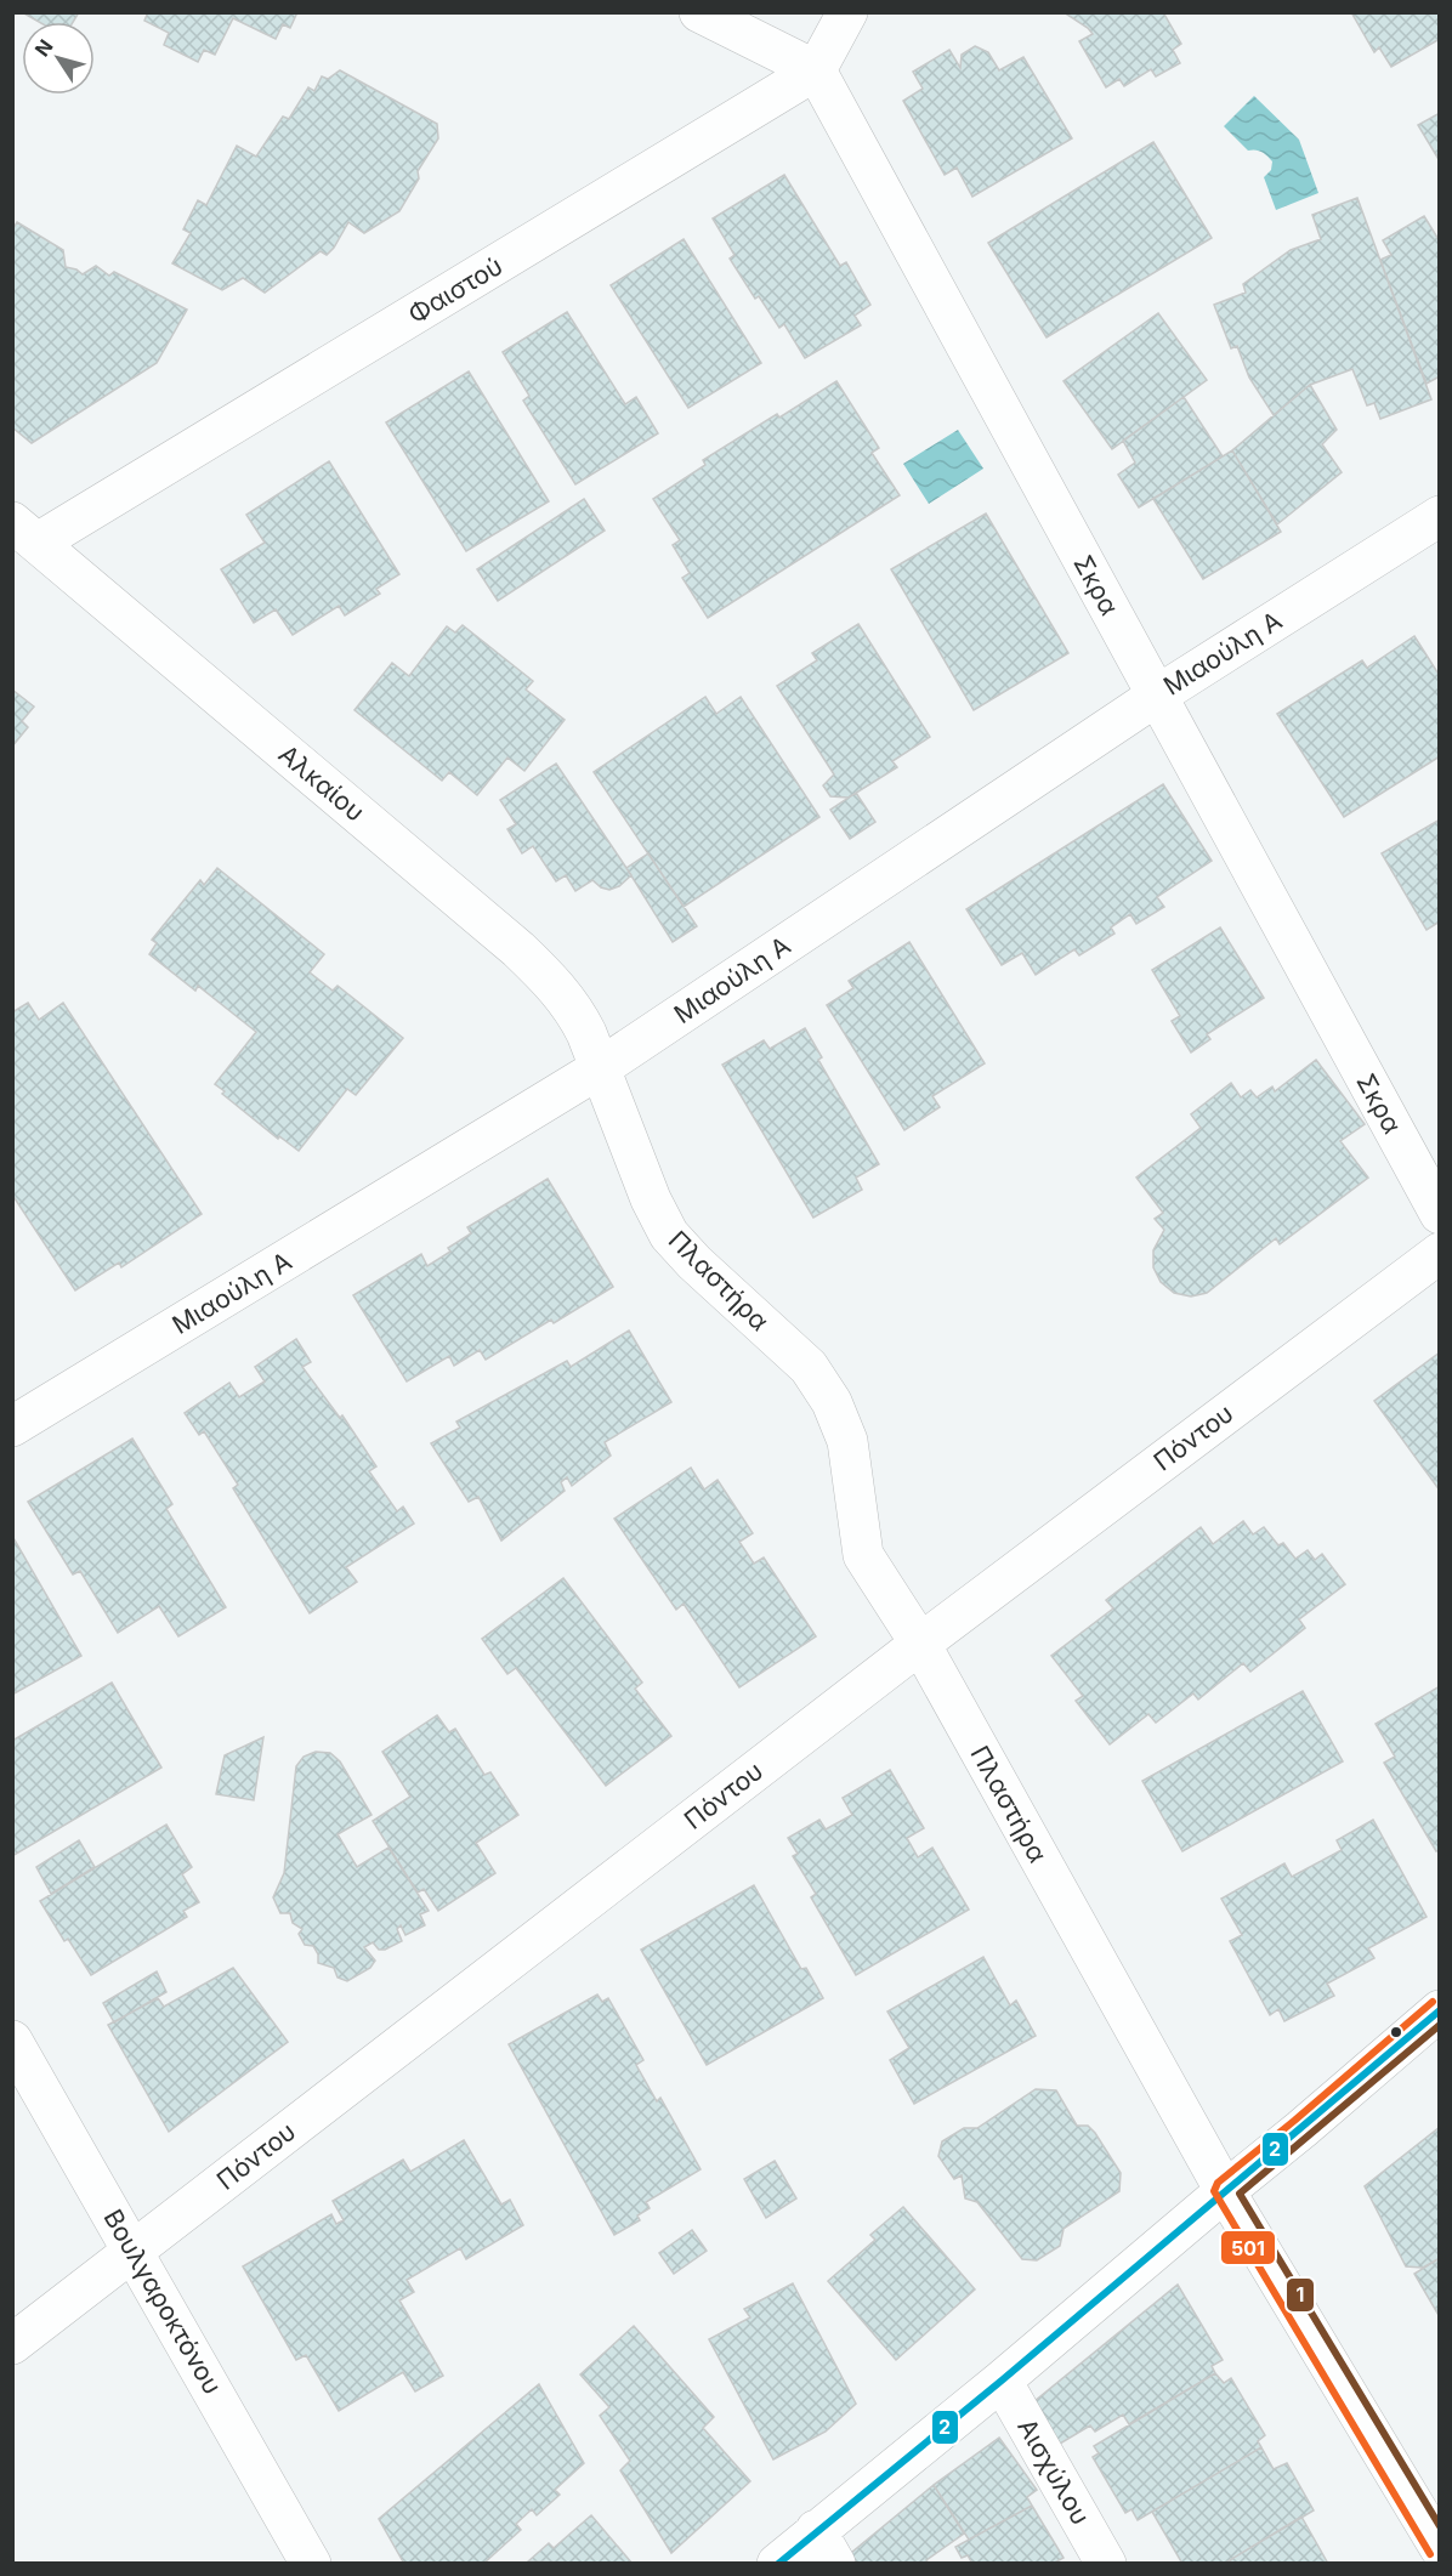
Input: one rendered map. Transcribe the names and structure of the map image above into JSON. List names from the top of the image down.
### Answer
{
  "streets": {
    "street": [
      "Φαιστού",
      "Σκρα",
      "Μιαούλη Α",
      "Αλκαίου",
      "Πλαστήρα",
      "Πόντου",
      "Βουλγαροκτόνου",
      "Αισχύλου"
    ]
  },
  "crossings": [
    ["Φαιστού", "Σκρα"],
    ["Φαιστού", "Αλκαίου"],
    ["Σκρα", "Μιαούλη Α"],
    ["Μιαούλη Α", "Αλκαίου"],
    ["Μιαούλη Α", "Πλαστήρα"],
    ["Αλκαίου", "Πλαστήρα"],
    ["Πλαστήρα", "Πόντου"],
    ["Πόντου", "Βουλγαροκτόνου"]
  ],
  "lines": ["transit line 501", "transit line 2", "transit line 1"],
  "north": "top left"
}
